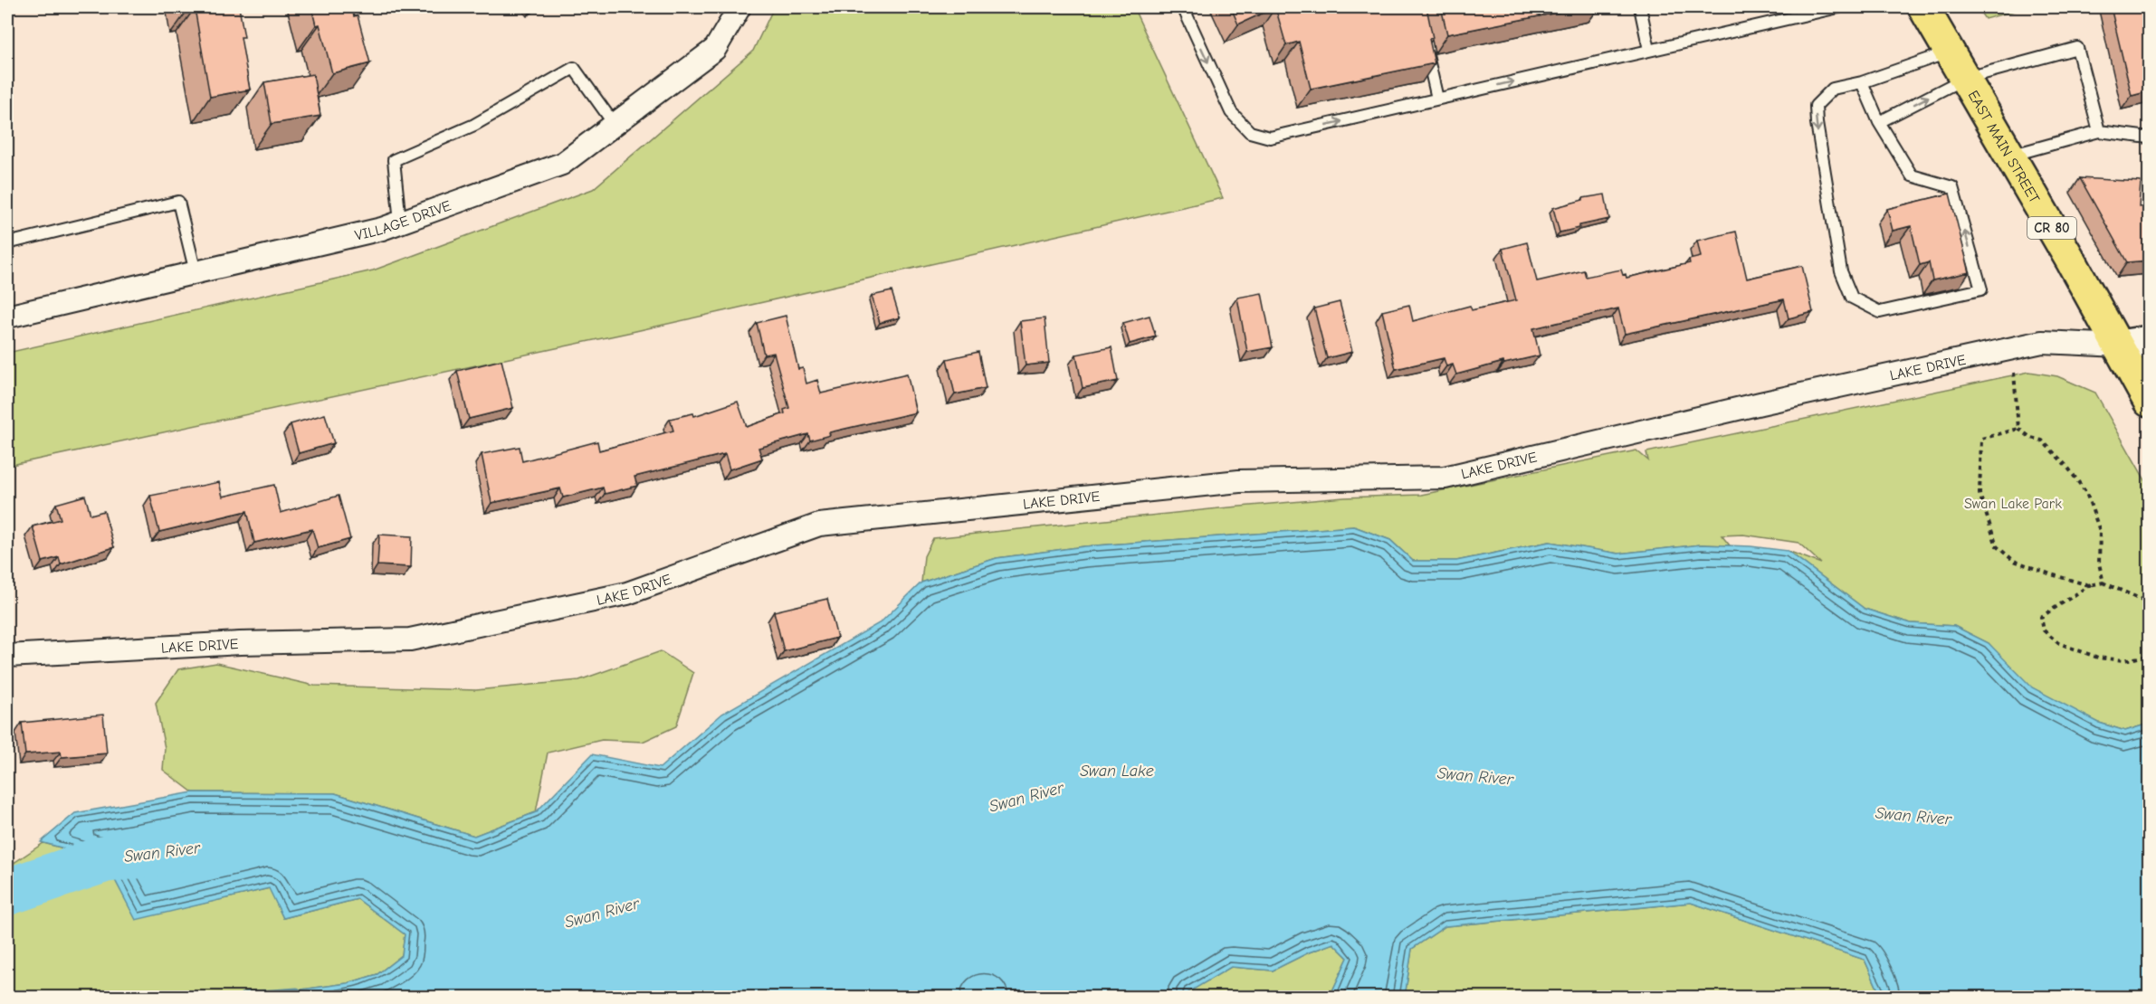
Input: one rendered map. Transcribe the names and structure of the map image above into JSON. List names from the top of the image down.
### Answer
{
  "streets": {
    "main road": ["EAST MAIN STREET", "CR 80"],
    "street": ["VILLAGE DRIVE", "LAKE DRIVE"]
  },
  "crossings": [
    ["EAST MAIN STREET", "LAKE DRIVE"]
  ],
  "water": ["Swan Lake", "Swan River"],
  "parks": ["Swan Lake Park"]
}
